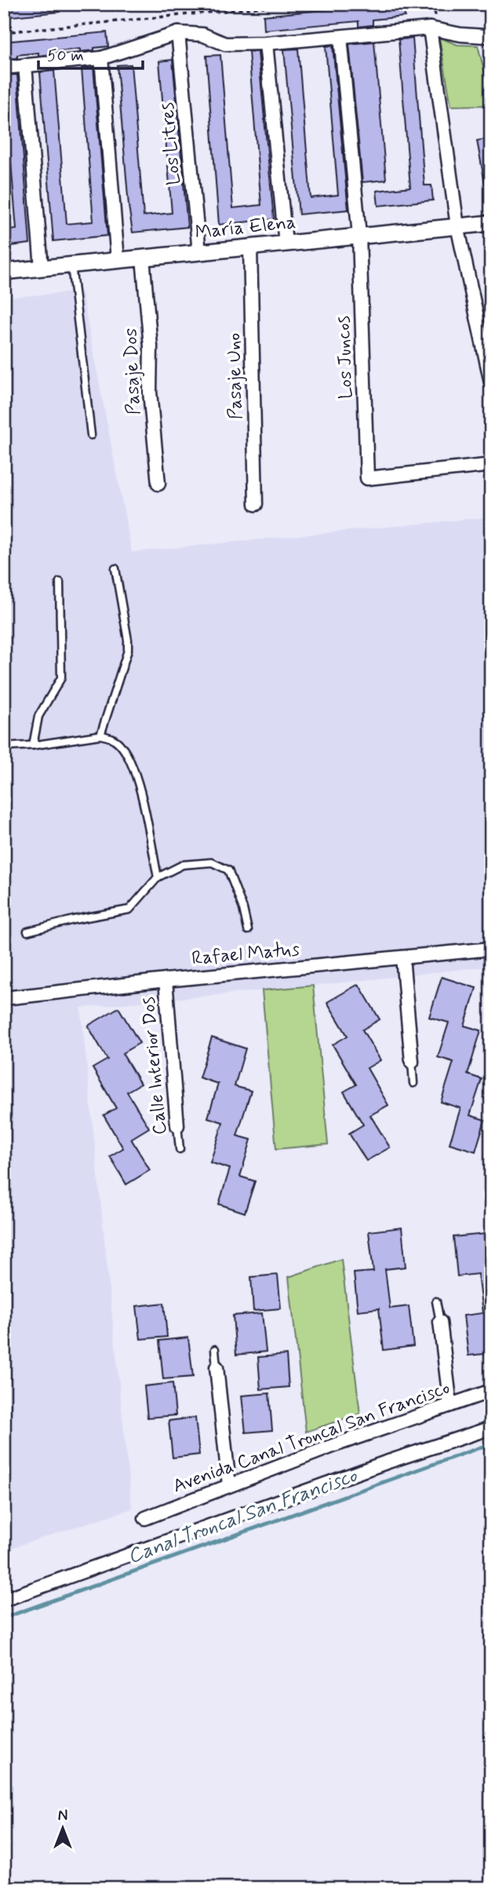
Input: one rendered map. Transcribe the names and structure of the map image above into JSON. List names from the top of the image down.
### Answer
{
  "streets": {
    "street": [
      "Los Litres",
      "María Elena",
      "Los Juncos",
      "Pasaje Dos",
      "Pasaje Uno",
      "Rafael Matus",
      "Calle Interior Dos",
      "Avenida Canal Troncal San Francisco"
    ]
  },
  "crossings": [
    ["Los Litres", "María Elena"],
    ["María Elena", "Los Juncos"],
    ["María Elena", "Pasaje Dos"],
    ["María Elena", "Pasaje Uno"],
    ["Rafael Matus", "Calle Interior Dos"]
  ],
  "water": ["Canal Troncal San Francisco"],
  "scale_bar": "50 m",
  "north": "top"
}
